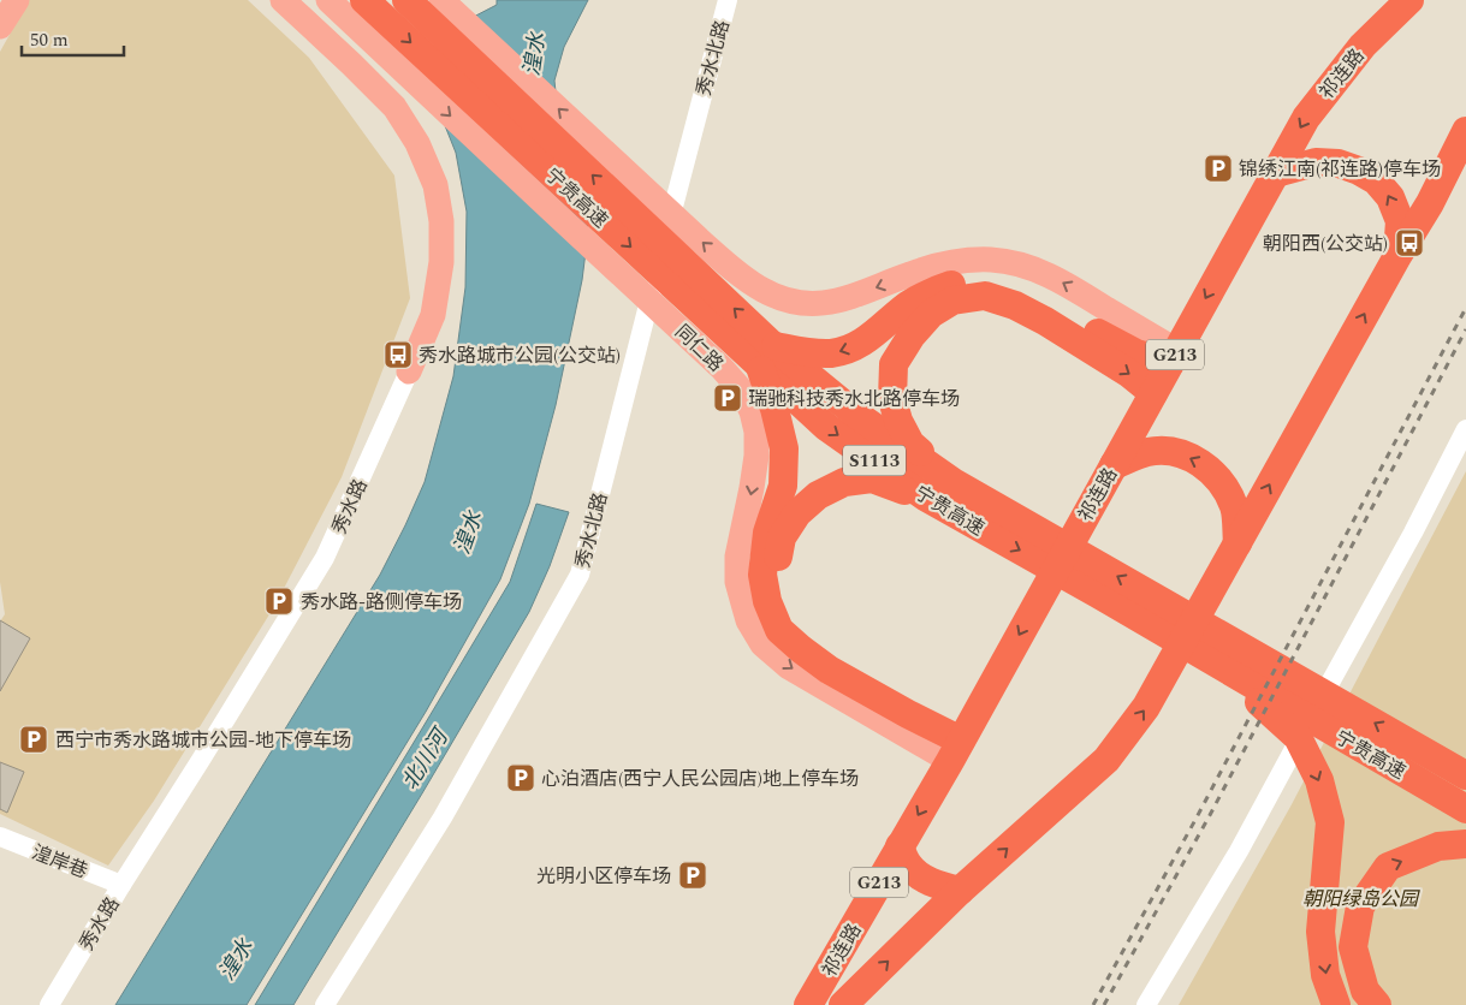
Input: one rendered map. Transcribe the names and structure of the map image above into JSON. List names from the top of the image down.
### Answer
{
  "streets": {
    "highway": [
      "祁连路",
      "宁贵高速",
      "G213",
      "S1113"
    ],
    "main road": ["同仁路", "秀水路"],
    "street": ["秀水北路", "湟岸巷"]
  },
  "crossings": [
    ["祁连路", "同仁路"],
    ["秀水路", "湟岸巷"]
  ],
  "one_way": ["同仁路"],
  "water": ["湟水", "北川河"],
  "parks": ["朝阳绿岛公园"],
  "places": {
    "parking": [
      "锦绣江南(祁连路)停车场",
      "瑞驰科技秀水北路停车场",
      "秀水路-路侧停车场",
      "西宁市秀水路城市公园-地下停车场",
      "心泊酒店(西宁人民公园店)地上停车场",
      "光明小区停车场"
    ],
    "bus stop": ["朝阳西(公交站)", "秀水路城市公园(公交站)"]
  },
  "scale_bar": "50 m"
}
